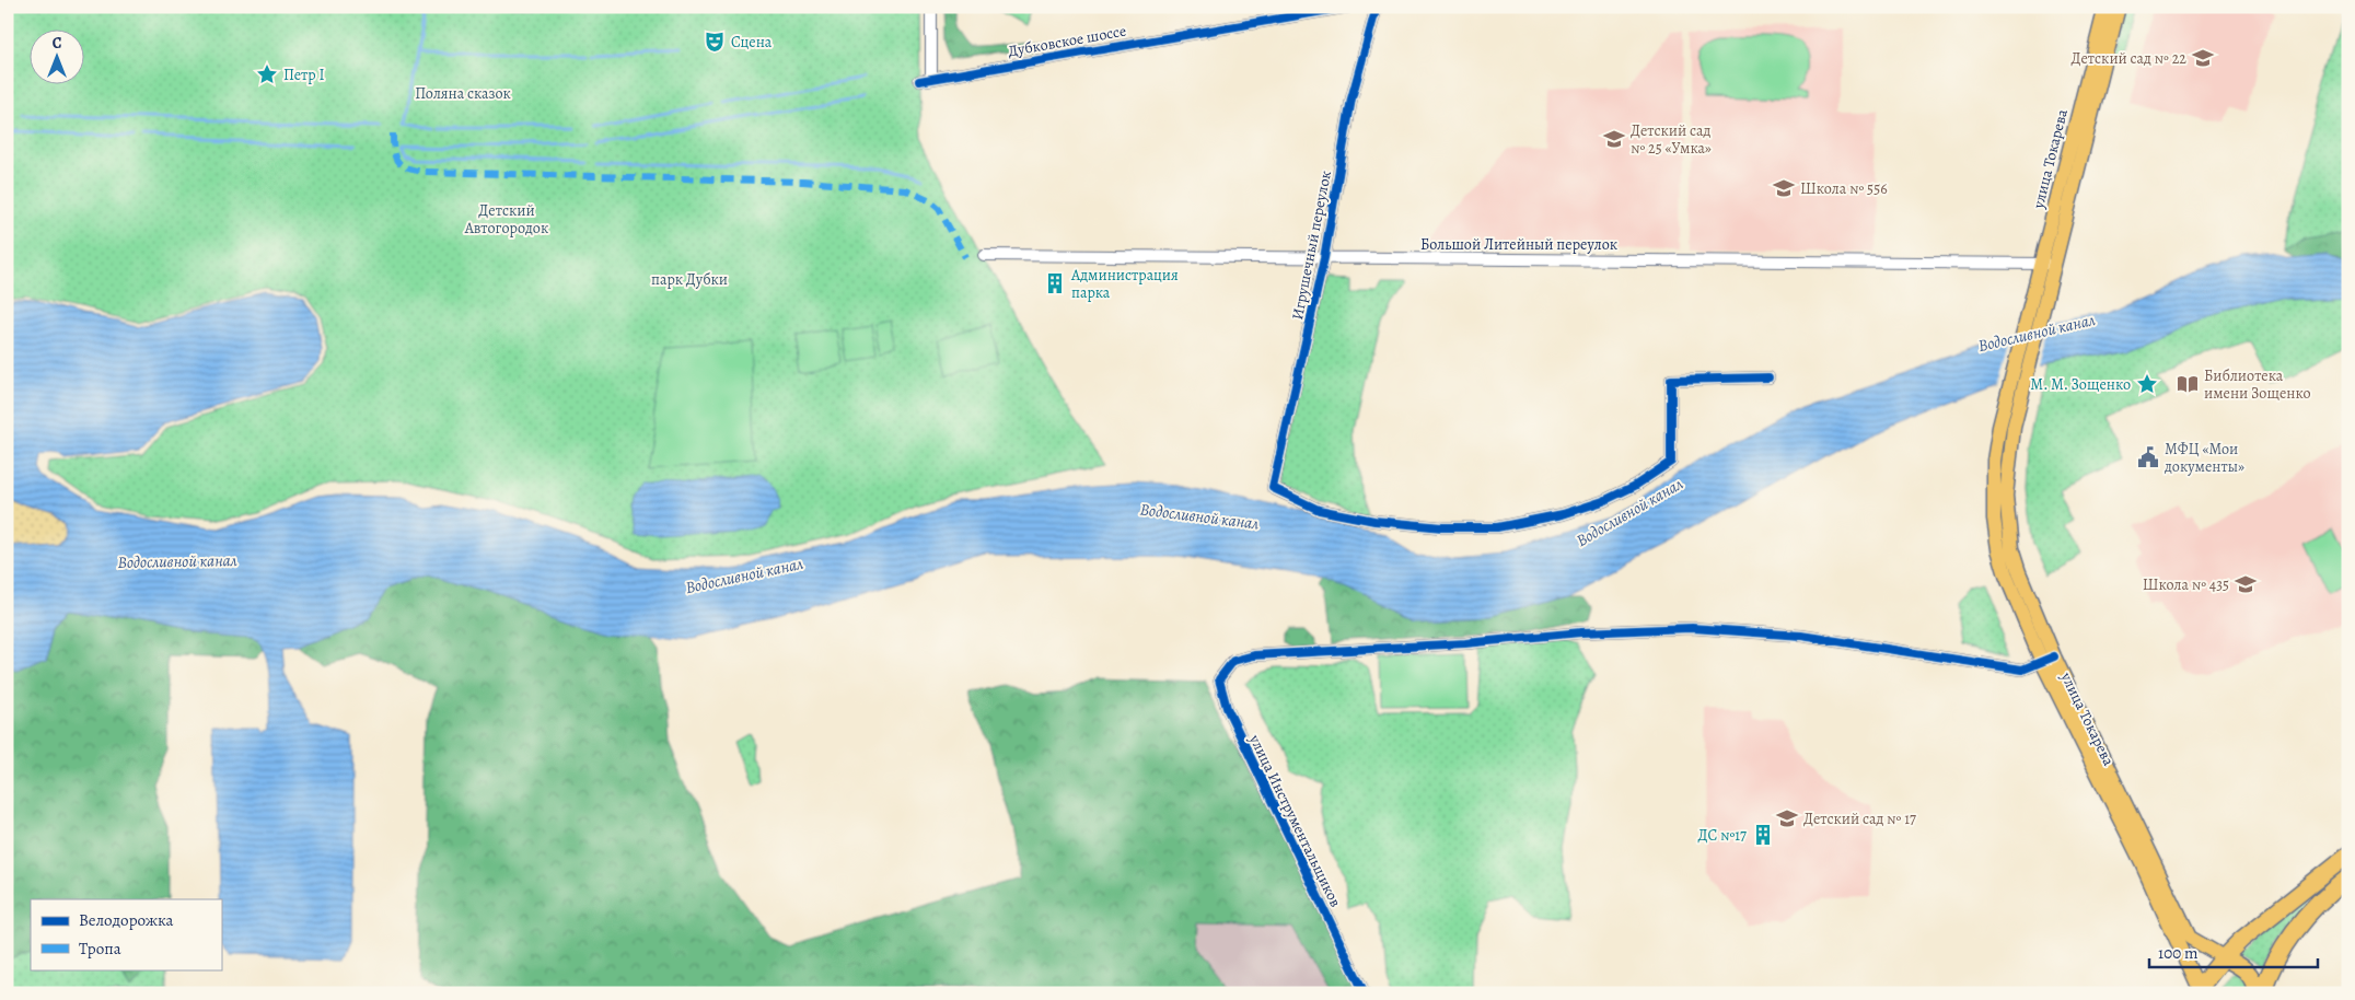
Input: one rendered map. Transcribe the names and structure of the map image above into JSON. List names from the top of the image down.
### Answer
{
  "streets": {
    "main road": ["улица Токарева"],
    "street": [
      "Дубковское шоссе",
      "Большой Литейный переулок",
      "Игрушечный переулок",
      "улица Инструментальщиков"
    ]
  },
  "crossings": [
    ["улица Токарева", "Большой Литейный переулок"],
    ["улица Токарева", "улица Инструментальщиков"],
    ["Большой Литейный переулок", "Игрушечный переулок"]
  ],
  "water": ["Водосливной канал"],
  "parks": ["Поляна сказок", "Детский Автогородок", "парк Дубки"],
  "places": {
    "theatre": ["Сцена"],
    "school or university": [
      "Детский сад № 22",
      "Детский сад № 25 «Умка»",
      "Школа № 556",
      "Школа № 435",
      "Детский сад № 17"
    ],
    "place": ["Петр I", "М. М. Зощенко"],
    "building": ["Администрация парка", "ДС №17"],
    "library": ["Библиотека имени Зощенко"],
    "public building": ["МФЦ «Мои документы»"]
  },
  "legend": ["Велодорожка", "Тропа"],
  "scale_bar": "100 m",
  "north": "top"
}
